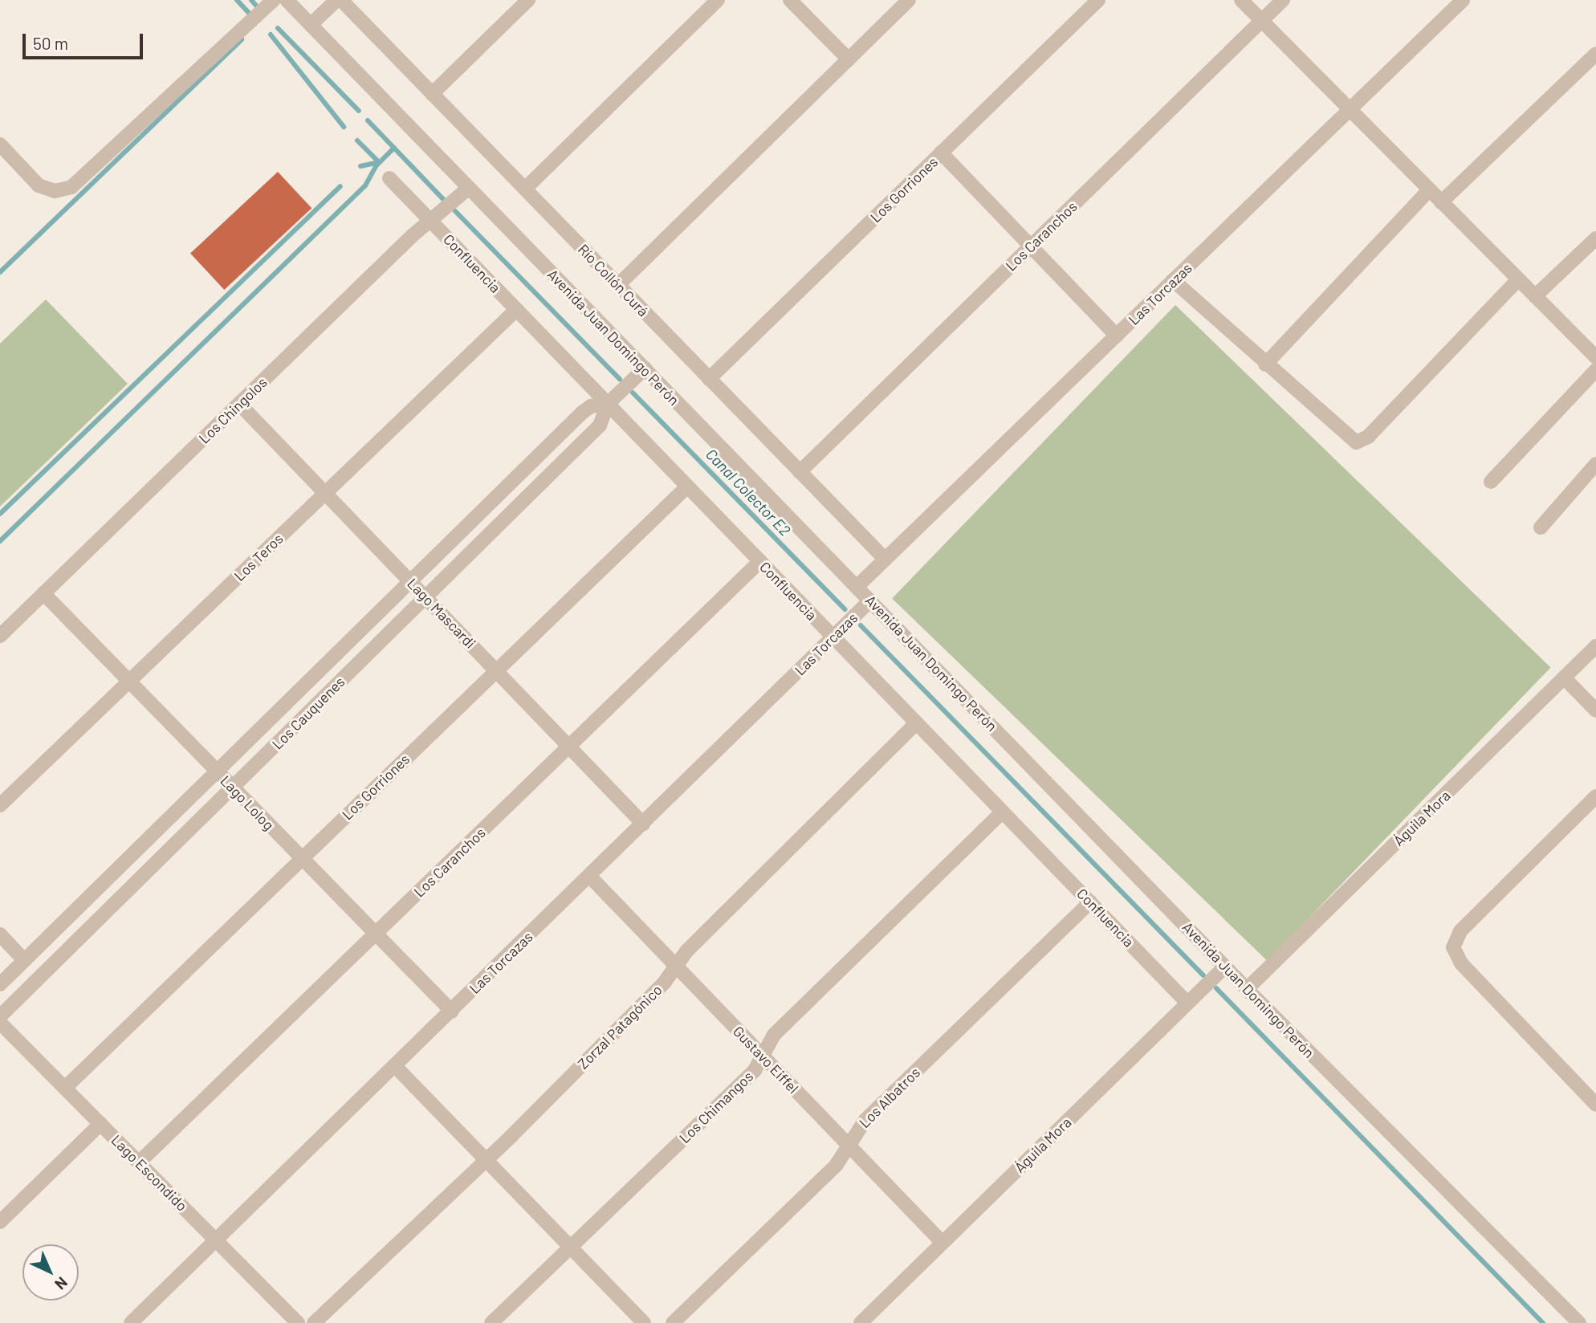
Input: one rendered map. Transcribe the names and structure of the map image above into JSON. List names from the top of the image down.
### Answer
{
  "streets": {
    "street": [
      "Los Gorriones",
      "Los Caranchos",
      "Confluencia",
      "Río Collón Curá",
      "Las Torcazas",
      "Avenida Juan Domingo Perón",
      "Los Chingolos",
      "Los Teros",
      "Lago Mascardi",
      "Los Cauquenes",
      "Lago Lolog",
      "Águila Mora",
      "Zorzal Patagónico",
      "Gustavo Eiffel",
      "Los Albatros",
      "Los Chimangos",
      "Lago Escondido"
    ]
  },
  "crossings": [
    ["Los Gorriones", "Confluencia"],
    ["Los Gorriones", "Río Collón Curá"],
    ["Los Gorriones", "Lago Mascardi"],
    ["Los Gorriones", "Lago Lolog"],
    ["Los Gorriones", "Lago Escondido"],
    ["Los Caranchos", "Confluencia"],
    ["Los Caranchos", "Río Collón Curá"],
    ["Los Caranchos", "Lago Mascardi"],
    ["Los Caranchos", "Lago Lolog"],
    ["Los Caranchos", "Lago Escondido"],
    ["Confluencia", "Las Torcazas"],
    ["Confluencia", "Los Chingolos"],
    ["Confluencia", "Los Teros"],
    ["Confluencia", "Los Cauquenes"],
    ["Confluencia", "Águila Mora"],
    ["Confluencia", "Zorzal Patagónico"],
    ["Confluencia", "Los Albatros"],
    ["Confluencia", "Los Chimangos"],
    ["Río Collón Curá", "Las Torcazas"],
    ["Las Torcazas", "Avenida Juan Domingo Perón"],
    ["Las Torcazas", "Lago Mascardi"],
    ["Las Torcazas", "Lago Lolog"],
    ["Las Torcazas", "Gustavo Eiffel"],
    ["Las Torcazas", "Lago Escondido"],
    ["Avenida Juan Domingo Perón", "Los Chingolos"],
    ["Avenida Juan Domingo Perón", "Los Cauquenes"],
    ["Avenida Juan Domingo Perón", "Águila Mora"],
    ["Los Chingolos", "Lago Mascardi"],
    ["Los Chingolos", "Lago Lolog"],
    ["Los Teros", "Lago Mascardi"],
    ["Los Teros", "Lago Lolog"],
    ["Lago Mascardi", "Los Cauquenes"],
    ["Los Cauquenes", "Lago Lolog"],
    ["Águila Mora", "Gustavo Eiffel"],
    ["Zorzal Patagónico", "Gustavo Eiffel"],
    ["Gustavo Eiffel", "Los Albatros"],
    ["Gustavo Eiffel", "Los Chimangos"]
  ],
  "water": ["Canal Colector E2"],
  "scale_bar": "50 m",
  "north": "bottom right"
}
